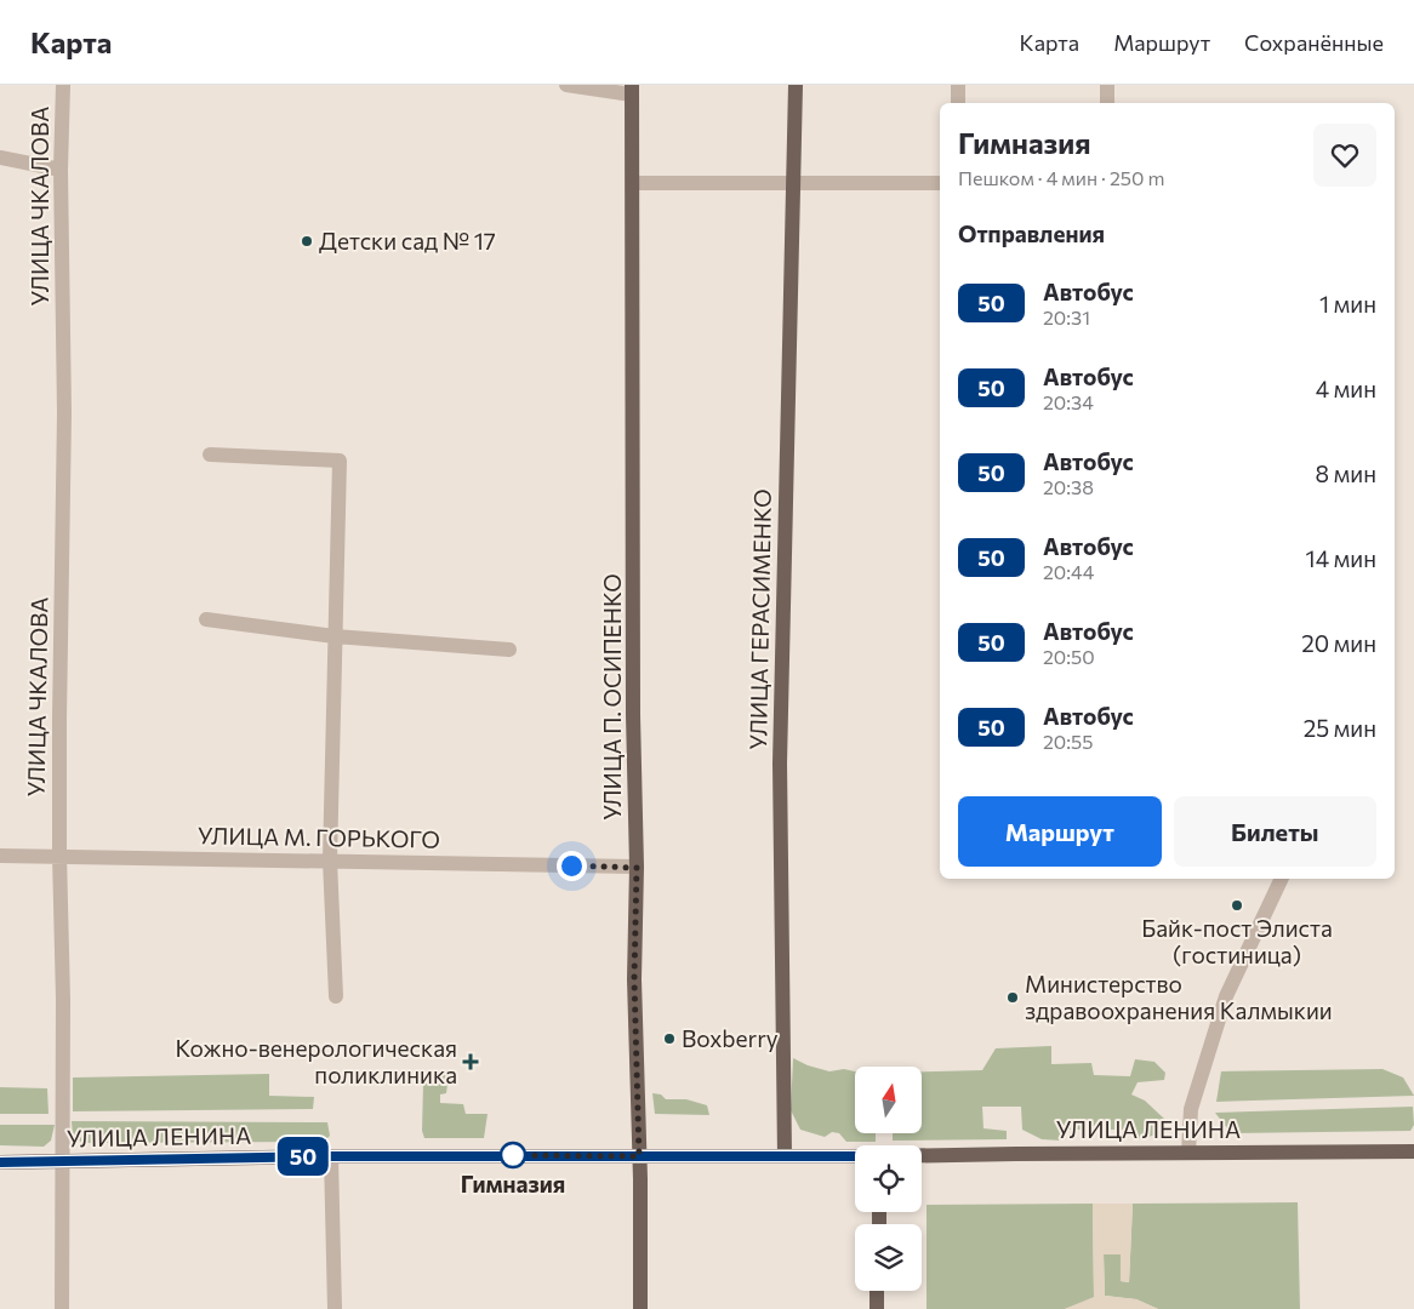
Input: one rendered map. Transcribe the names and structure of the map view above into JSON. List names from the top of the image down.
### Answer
{
  "streets": {
    "main road": ["УЛИЦА ГЕРАСИМЕНКО", "УЛИЦА П. ОСИПЕНКО", "УЛИЦА ЛЕНИНА"],
    "street": ["УЛИЦА ЧКАЛОВА", "УЛИЦА М. ГОРЬКОГО"]
  },
  "crossings": [
    ["УЛИЦА ЧКАЛОВА", "УЛИЦА М. ГОРЬКОГО"],
    ["УЛИЦА ЧКАЛОВА", "УЛИЦА ЛЕНИНА"],
    ["УЛИЦА ГЕРАСИМЕНКО", "УЛИЦА ЛЕНИНА"],
    ["УЛИЦА П. ОСИПЕНКО", "УЛИЦА М. ГОРЬКОГО"],
    ["УЛИЦА П. ОСИПЕНКО", "УЛИЦА ЛЕНИНА"]
  ],
  "places": {
    "other": [
      "Детски сад № 17",
      "Байк-пост Элиста (гостиница)",
      "Министерство здравоохранения Калмыкии",
      "Boxberry",
      "Гимназия"
    ],
    "health": ["Кожно-венерологическая поликлиника"]
  },
  "lines": ["bus line 50"],
  "north": "top",
  "page": {
    "header": "Карта",
    "nav": ["Карта", "Маршрут", "Сохранённые"],
    "on_map": "50",
    "heading": [
      ["Гимназия", "Пешком · 4 мин · 250 m"],
      "Отправления"
    ],
    "list": [
      {
        "mark": "50",
        "name": "Автобус",
        "note": "20:31",
        "value": "1 мин"
      },
      {
        "mark": "50",
        "name": "Автобус",
        "note": "20:34",
        "value": "4 мин"
      },
      {
        "mark": "50",
        "name": "Автобус",
        "note": "20:38",
        "value": "8 мин"
      },
      {
        "mark": "50",
        "name": "Автобус",
        "note": "20:44",
        "value": "14 мин"
      },
      {
        "mark": "50",
        "name": "Автобус",
        "note": "20:50",
        "value": "20 мин"
      },
      {
        "mark": "50",
        "name": "Автобус",
        "note": "20:55",
        "value": "25 мин"
      }
    ],
    "buttons": ["Маршрут", "Билеты"]
  }
}
